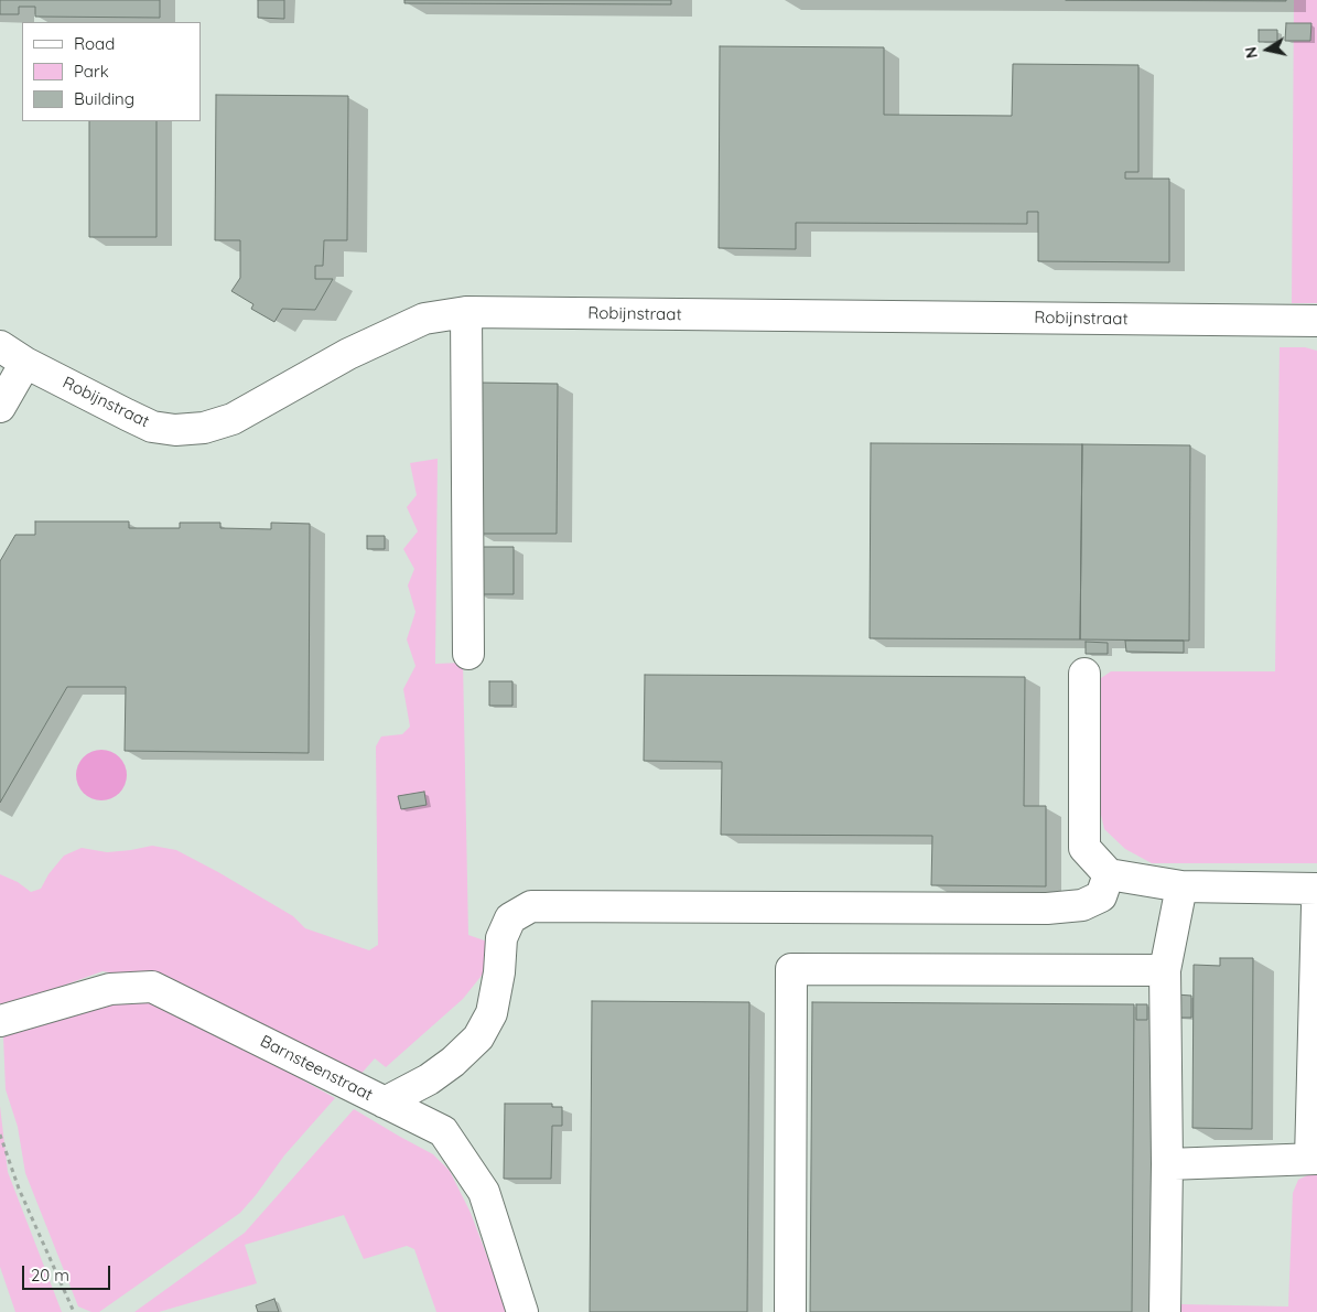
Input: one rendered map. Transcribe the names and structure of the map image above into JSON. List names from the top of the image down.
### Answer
{
  "streets": {
    "street": ["Robijnstraat", "Barnsteenstraat"]
  },
  "legend": ["Road", "Park", "Building"],
  "scale_bar": "20 m",
  "north": "left"
}
